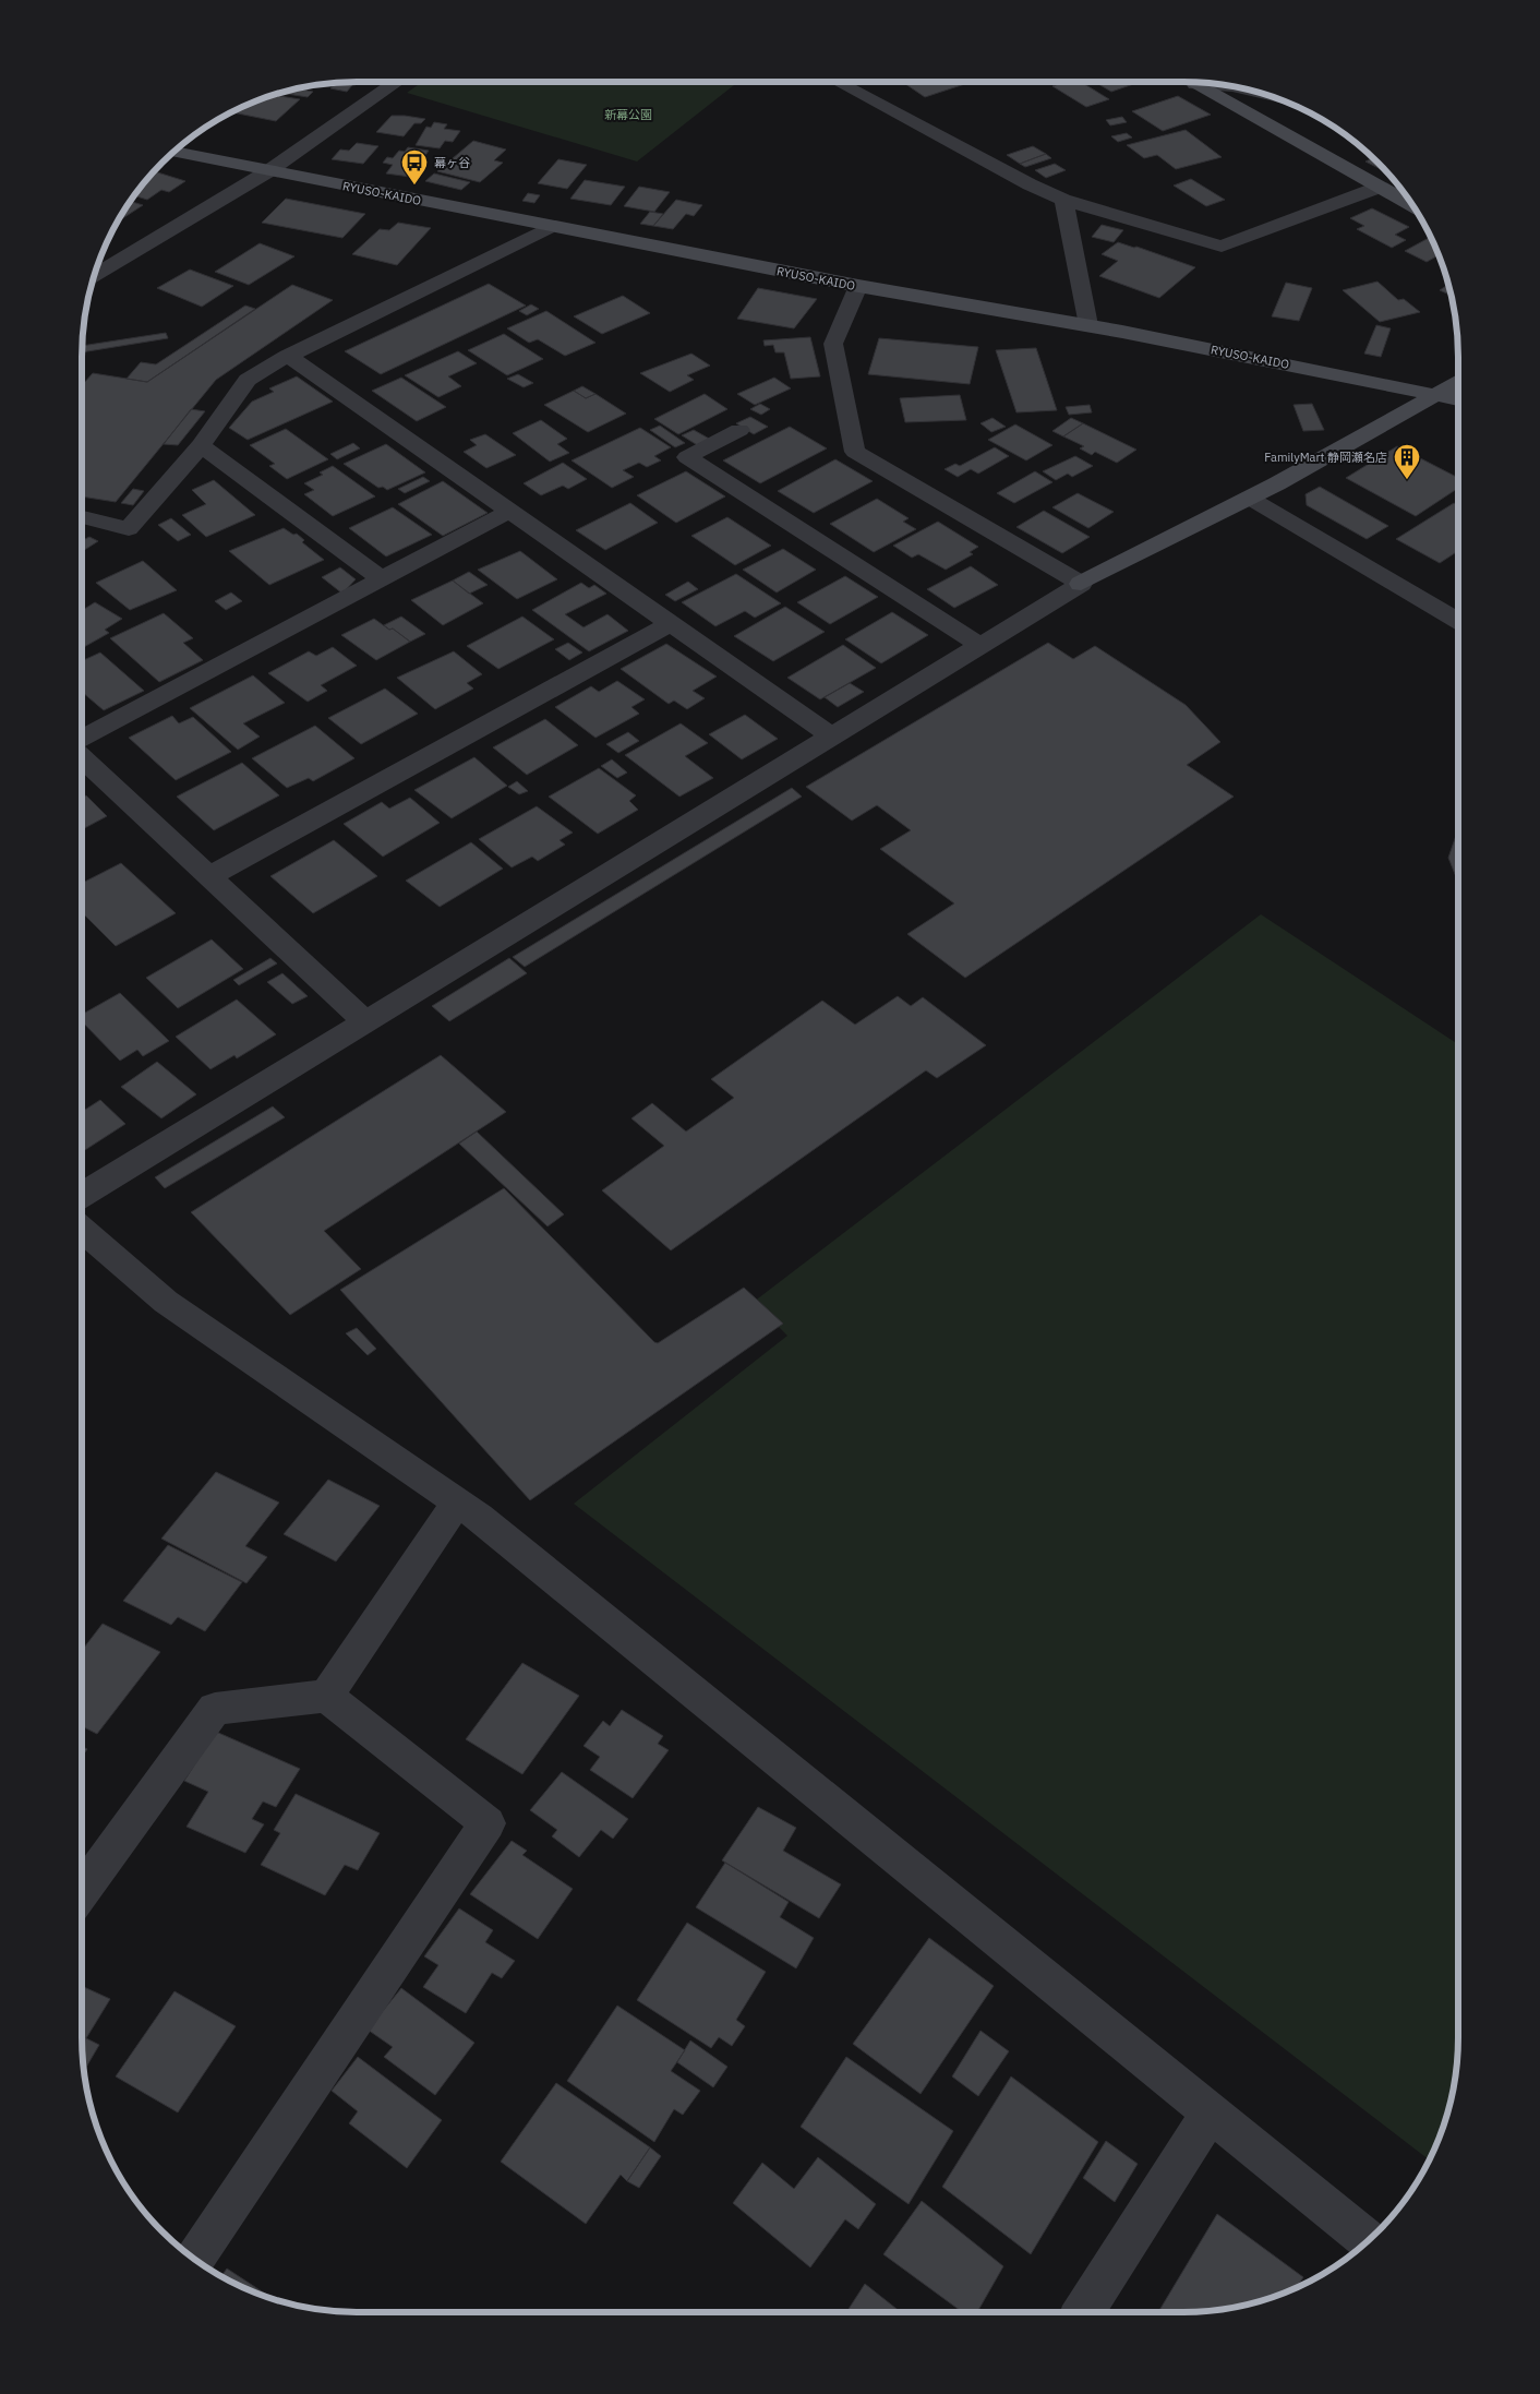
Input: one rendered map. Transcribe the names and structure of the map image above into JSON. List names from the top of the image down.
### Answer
{
  "streets": {
    "main road": ["RYUSO-KAIDO"]
  },
  "parks": ["新幕公園"],
  "places": {
    "bus stop": ["幕ヶ谷"],
    "building": ["FamilyMart 静岡瀬名店"]
  }
}
